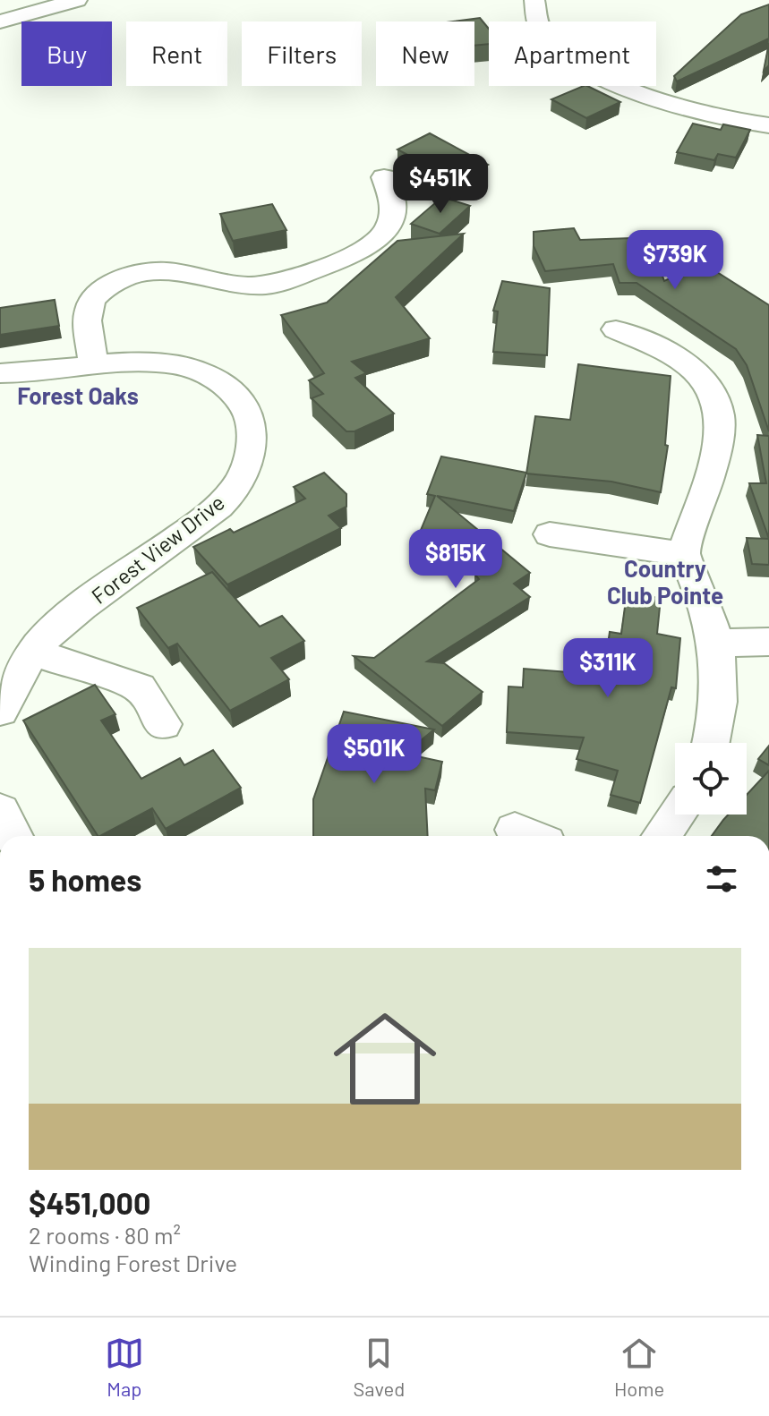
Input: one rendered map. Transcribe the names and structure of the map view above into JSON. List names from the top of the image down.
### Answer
{
  "streets": {
    "street": ["Forest View Drive"]
  },
  "districts": ["Forest Oaks", "Country Club Pointe"],
  "page": {
    "chip": [
      "Buy",
      "Rent",
      "Filters",
      "New",
      "Apartment"
    ],
    "price": [
      "$451K",
      "$739K",
      "$815K",
      "$311K",
      "$501K"
    ],
    "heading": "5 homes",
    "list": [
      {
        "name": "$451,000",
        "note": "2 rooms · 80 m² · Winding Forest Drive"
      }
    ],
    "tabs": ["Map", "Saved", "Home"]
  }
}
